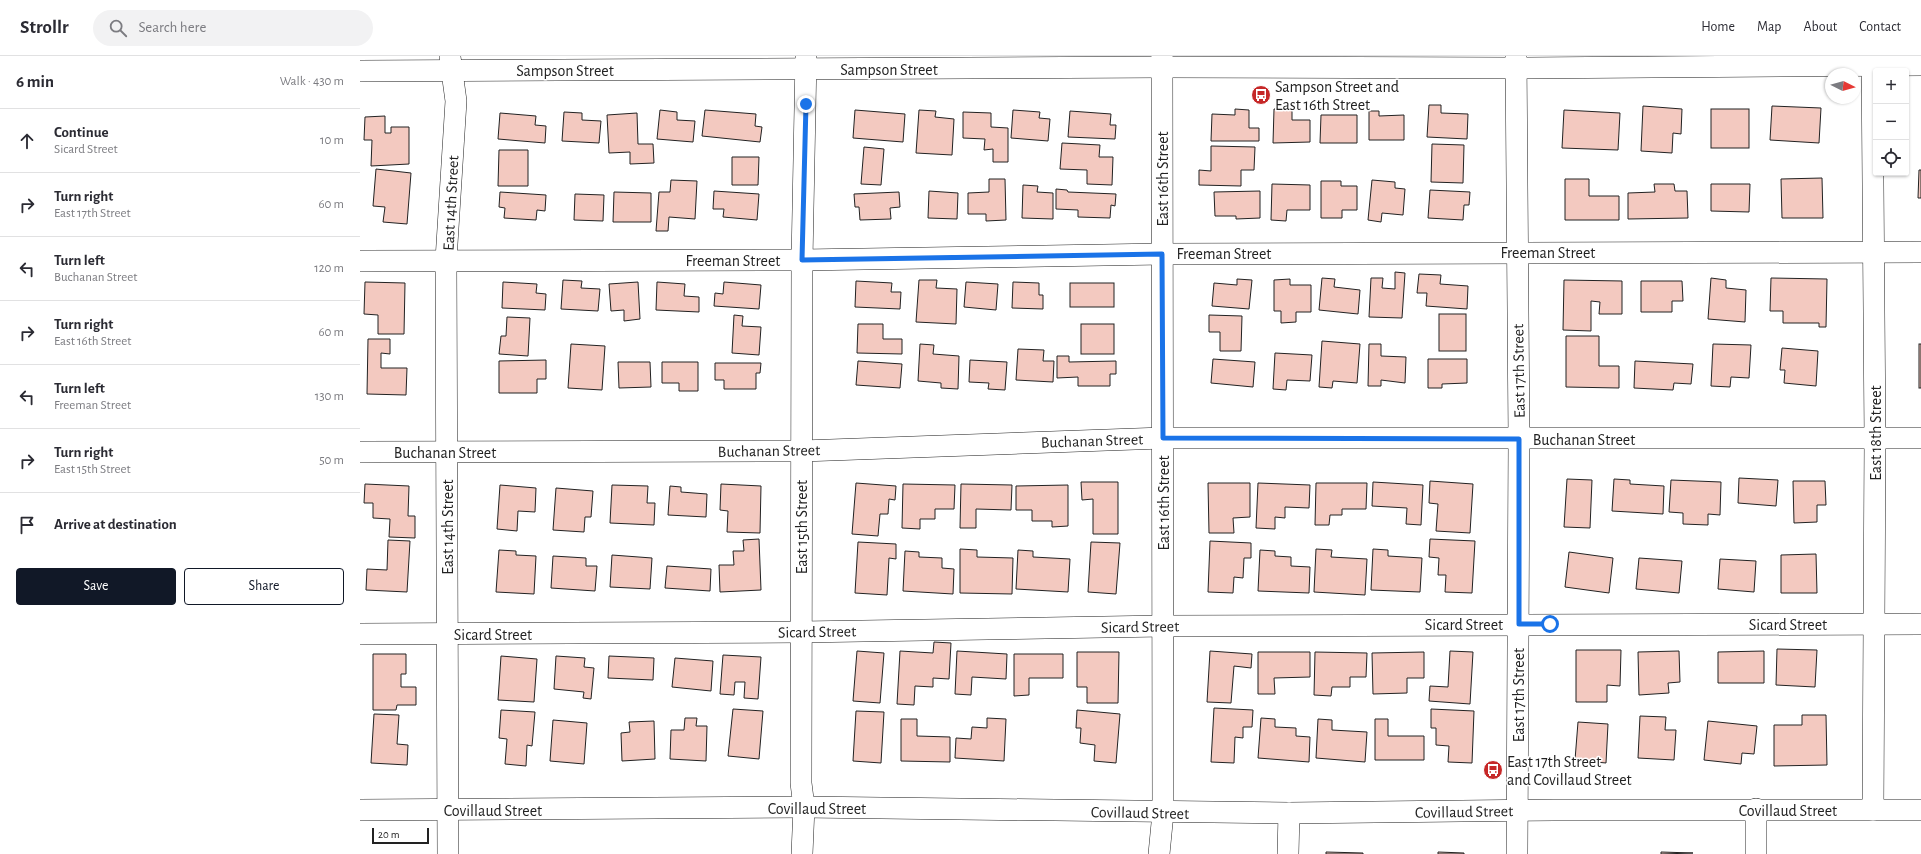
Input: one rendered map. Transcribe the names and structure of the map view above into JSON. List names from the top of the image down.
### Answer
{
  "streets": {
    "street": [
      "Sampson Street",
      "East 16th Street",
      "East 14th Street",
      "Freeman Street",
      "East 17th Street",
      "East 18th Street",
      "Buchanan Street",
      "East 15th Street",
      "Sicard Street",
      "Covillaud Street"
    ]
  },
  "crossings": [
    ["Sampson Street", "East 16th Street"],
    ["Sampson Street", "East 14th Street"],
    ["Sampson Street", "East 17th Street"],
    ["Sampson Street", "East 18th Street"],
    ["Sampson Street", "East 15th Street"],
    ["East 16th Street", "Freeman Street"],
    ["East 16th Street", "Buchanan Street"],
    ["East 16th Street", "Sicard Street"],
    ["East 16th Street", "Covillaud Street"],
    ["East 14th Street", "Freeman Street"],
    ["East 14th Street", "Buchanan Street"],
    ["East 14th Street", "Sicard Street"],
    ["East 14th Street", "Covillaud Street"],
    ["Freeman Street", "East 17th Street"],
    ["Freeman Street", "East 18th Street"],
    ["Freeman Street", "East 15th Street"],
    ["East 17th Street", "Buchanan Street"],
    ["East 17th Street", "Sicard Street"],
    ["East 17th Street", "Covillaud Street"],
    ["East 18th Street", "Buchanan Street"],
    ["East 18th Street", "Sicard Street"],
    ["East 18th Street", "Covillaud Street"],
    ["Buchanan Street", "East 15th Street"],
    ["East 15th Street", "Sicard Street"],
    ["East 15th Street", "Covillaud Street"]
  ],
  "places": {
    "bus stop": ["Sampson Street and East 16th Street", "East 17th Street and Covillaud Street"]
  },
  "scale_bar": "20 m",
  "north": "right",
  "page": {
    "header": "Strollr",
    "search": "Search here",
    "nav": [
      "Home",
      "Map",
      "About",
      "Contact"
    ],
    "heading": ["6 min", "Walk · 430 m"],
    "map_buttons": ["+", "−"],
    "list": [
      ["Continue", "Sicard Street", "10 m"],
      ["Turn right", "East 17th Street", "60 m"],
      ["Turn left", "Buchanan Street", "120 m"],
      ["Turn right", "East 16th Street", "60 m"],
      ["Turn left", "Freeman Street", "130 m"],
      ["Turn right", "East 15th Street", "50 m"],
      "Arrive at destination"
    ],
    "buttons": ["Save", "Share"],
    "scale": "20 m"
  }
}
